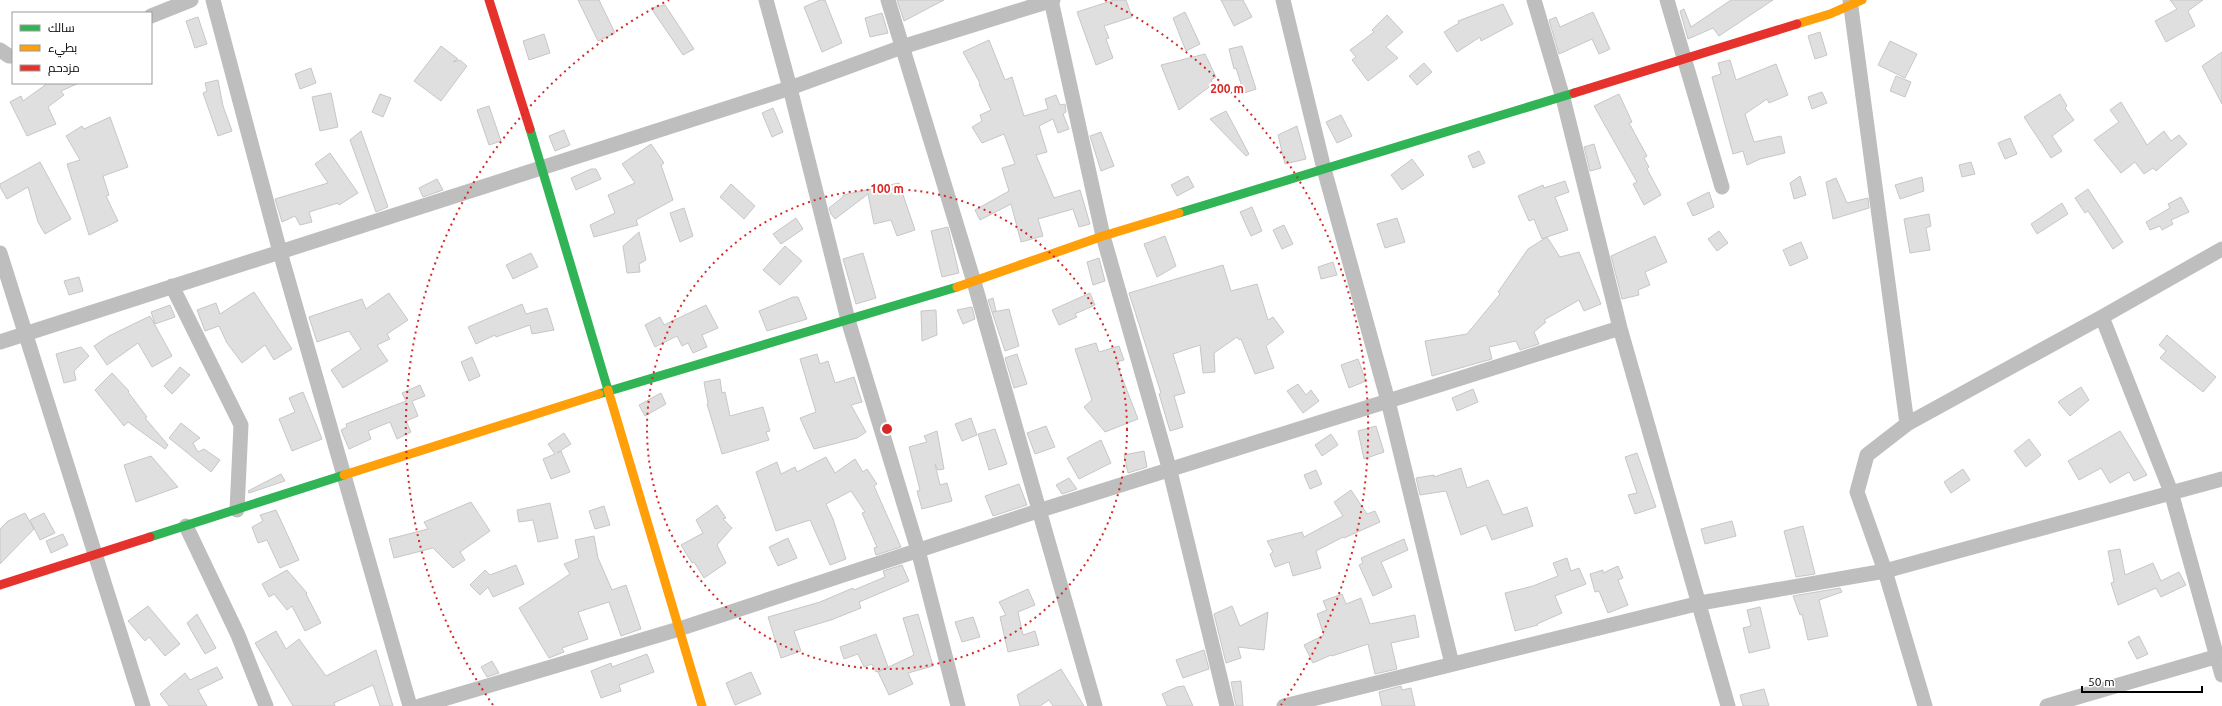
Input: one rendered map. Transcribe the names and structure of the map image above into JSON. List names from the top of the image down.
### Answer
{
  "legend": ["سالك", "بطيء", "مزدحم"],
  "scale_bar": "50 m",
  "rings": ["200 m", "100 m"]
}
